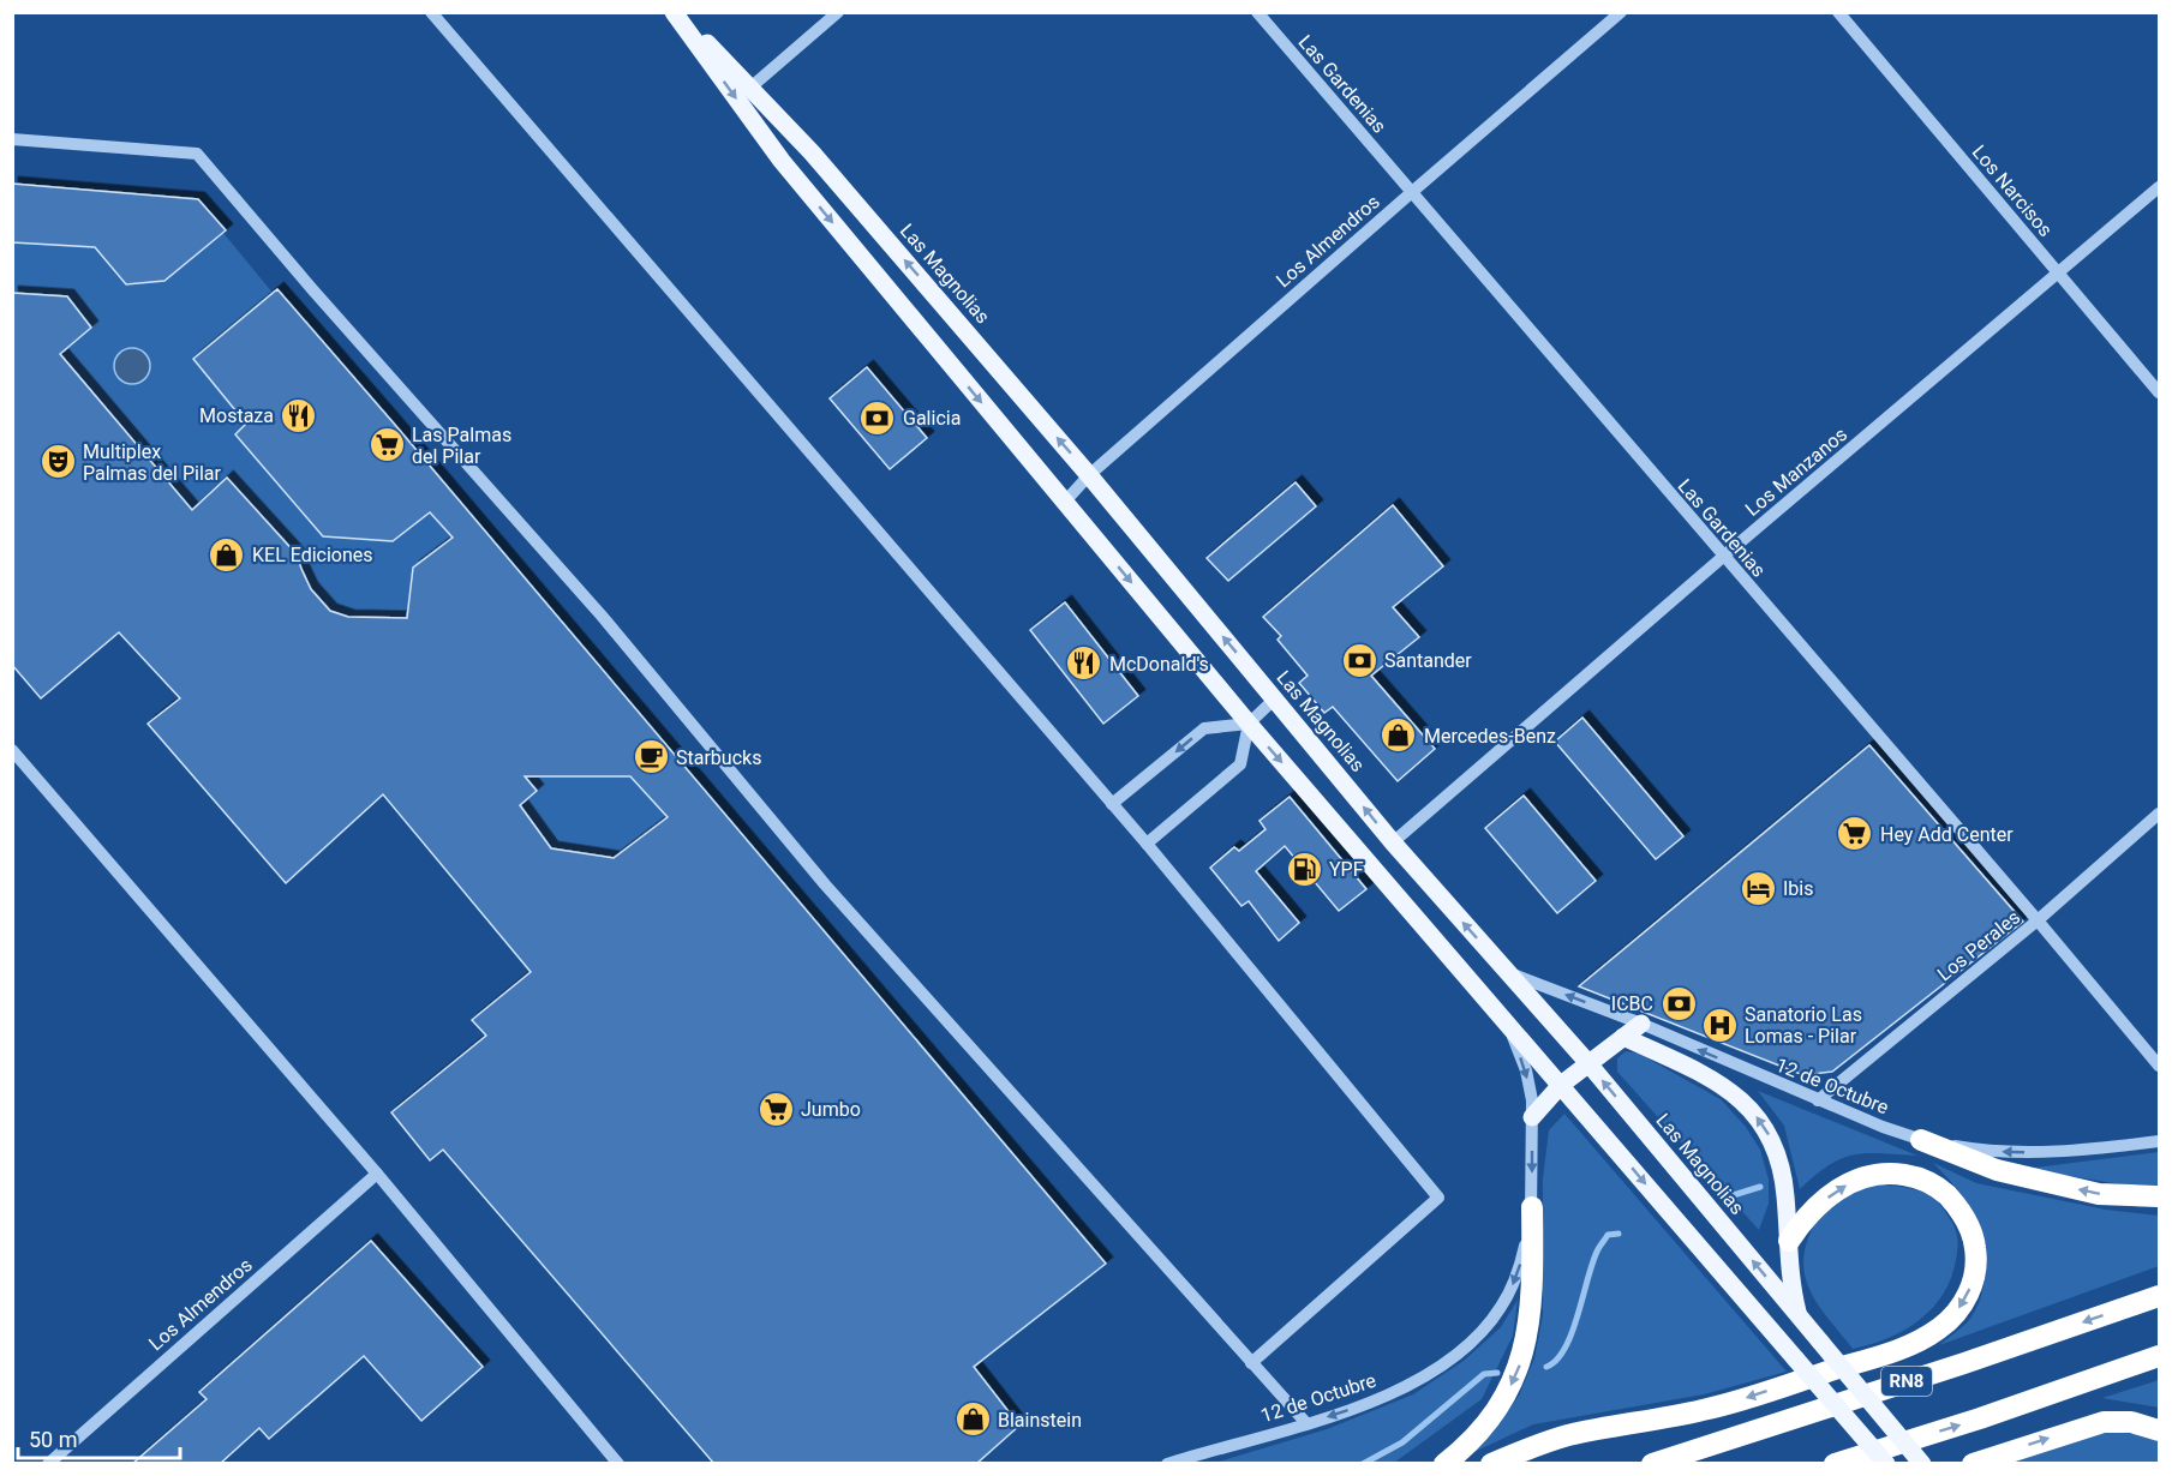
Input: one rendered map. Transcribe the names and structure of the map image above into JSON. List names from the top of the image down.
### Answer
{
  "streets": {
    "highway": ["RN8"],
    "main road": ["Las Magnolias"],
    "street": [
      "Las Gardenias",
      "Los Narcisos",
      "Los Almendros",
      "Los Manzanos",
      "Los Perales",
      "12 de Octubre"
    ]
  },
  "crossings": [
    ["Las Gardenias", "Los Almendros"],
    ["Las Gardenias", "Los Manzanos"],
    ["Las Gardenias", "Los Perales"],
    ["Los Narcisos", "Los Manzanos"],
    ["Los Almendros", "Las Magnolias"],
    ["Las Magnolias", "Los Manzanos"],
    ["Las Magnolias", "12 de Octubre"],
    ["Los Perales", "12 de Octubre"]
  ],
  "places": {
    "restaurant": ["Mostaza", "McDonald's"],
    "bank": ["Galicia", "Santander", "ICBC"],
    "supermarket": ["Las Palmas del Pilar", "Hey Add Center", "Jumbo"],
    "theatre": ["Multiplex Palmas del Pilar"],
    "shop": ["KEL Ediciones", "Mercedes-Benz", "Blainstein"],
    "cafe": ["Starbucks"],
    "fuel station": ["YPF"],
    "hotel": ["Ibis"],
    "hospital": ["Sanatorio Las Lomas - Pilar"]
  },
  "scale_bar": "50 m"
}
